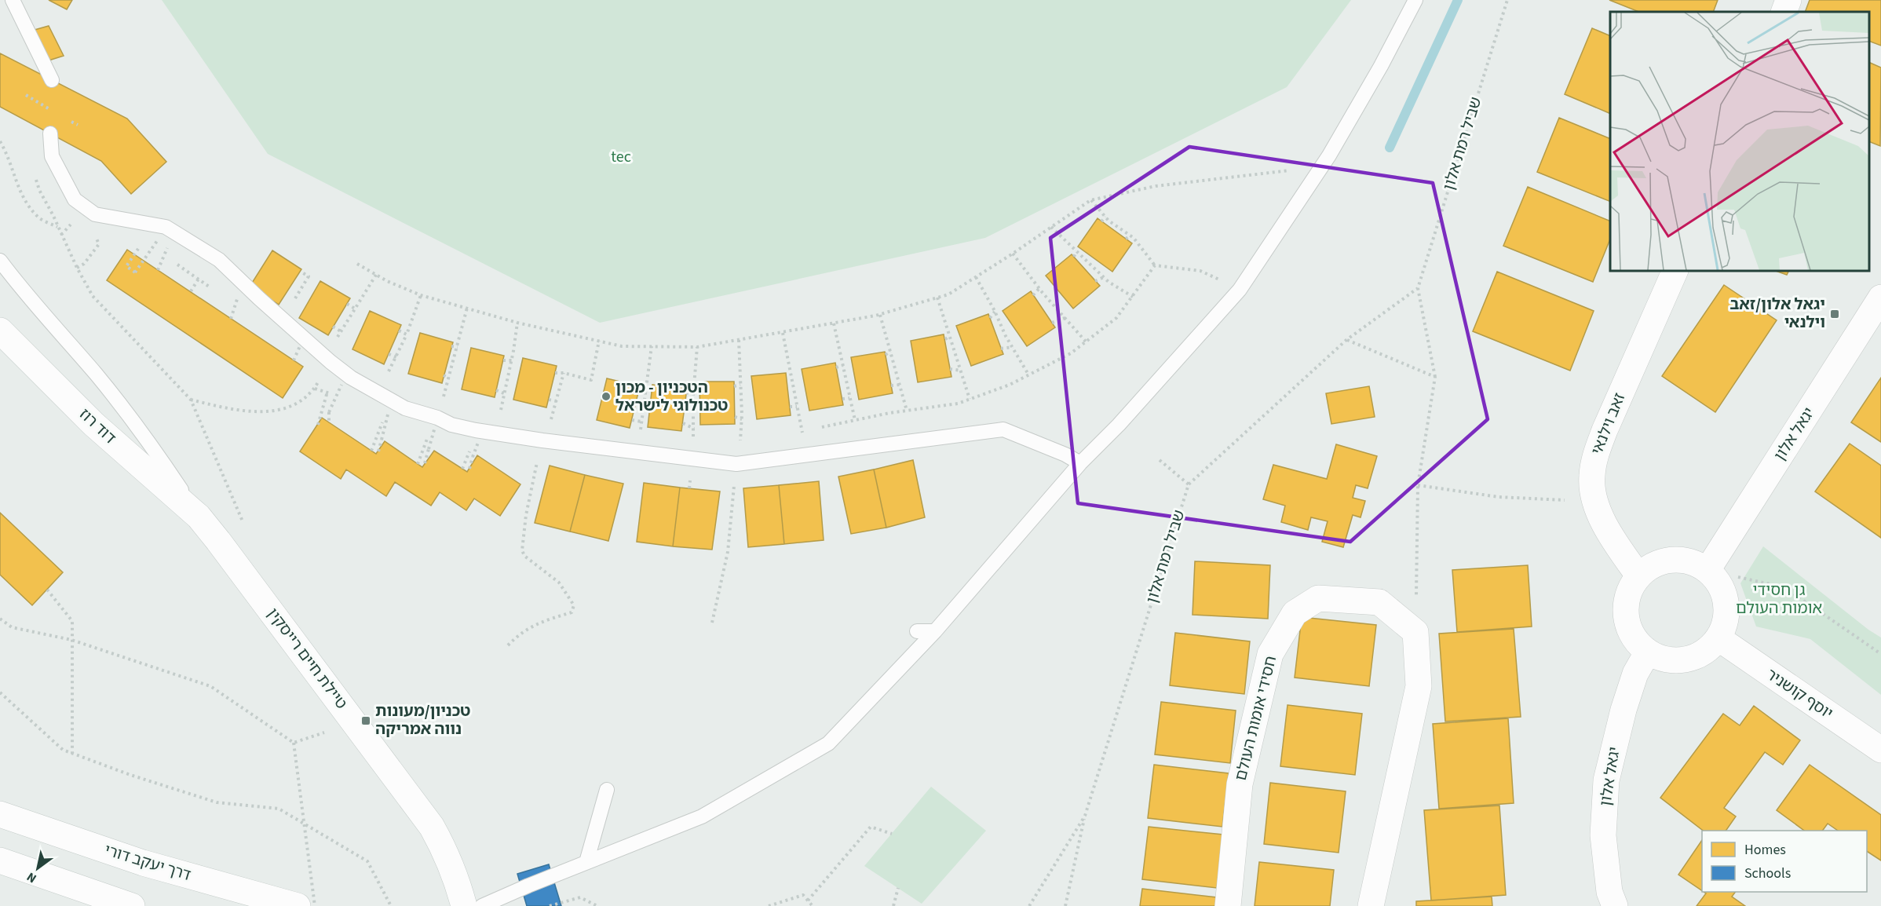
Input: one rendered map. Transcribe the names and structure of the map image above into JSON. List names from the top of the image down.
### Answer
{
  "streets": {
    "street": [
      "זאב וילנאי",
      "דוד רוז",
      "יגאל אלון",
      "טיילת חיים רייסקין",
      "יוסף קושניר",
      "חסידי אומות העולם",
      "דרך יעקב דורי"
    ],
    "path": ["שביל רמת אלון"]
  },
  "crossings": [
    ["זאב וילנאי", "יגאל אלון"],
    ["זאב וילנאי", "יוסף קושניר"],
    ["דוד רוז", "טיילת חיים רייסקין"],
    ["יגאל אלון", "יוסף קושניר"]
  ],
  "parks": ["tec", "גן חסידי אומות העולם"],
  "places": {
    "transit": ["יגאל אלון/זאב וילנאי", "טכניון/מעונות נווה אמריקה"],
    "other": ["הטכניון - מכון טכנולוגי לישראל"]
  },
  "legend": ["Homes", "Schools"],
  "north": "bottom left"
}
